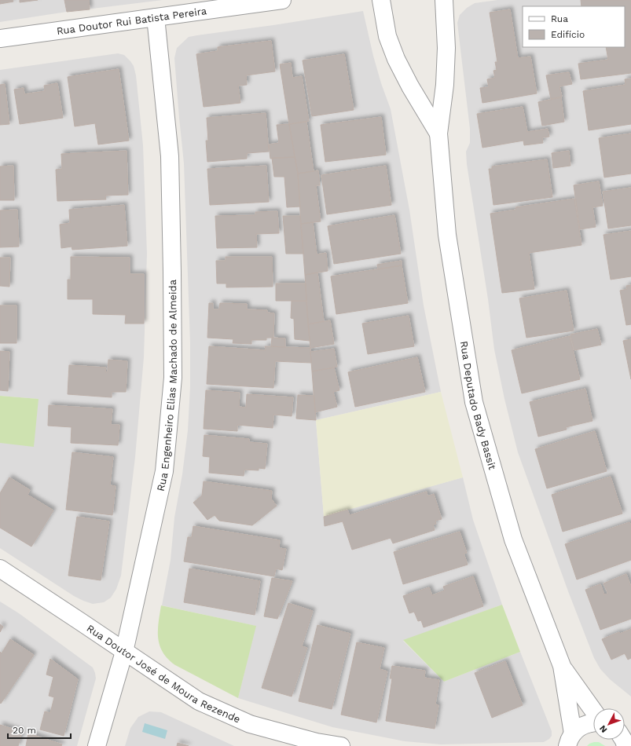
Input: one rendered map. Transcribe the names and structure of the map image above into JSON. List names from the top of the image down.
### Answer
{
  "streets": {
    "street": [
      "Rua Doutor Rui Batista Pereira",
      "Rua Engenheiro Elias Machado de Almeida",
      "Rua Deputado Bady Bassit",
      "Rua Doutor José de Moura Rezende"
    ]
  },
  "crossings": [
    ["Rua Doutor Rui Batista Pereira", "Rua Engenheiro Elias Machado de Almeida"],
    ["Rua Engenheiro Elias Machado de Almeida", "Rua Doutor José de Moura Rezende"]
  ],
  "legend": ["Rua", "Edifício"],
  "scale_bar": "20 m",
  "north": "bottom left"
}
